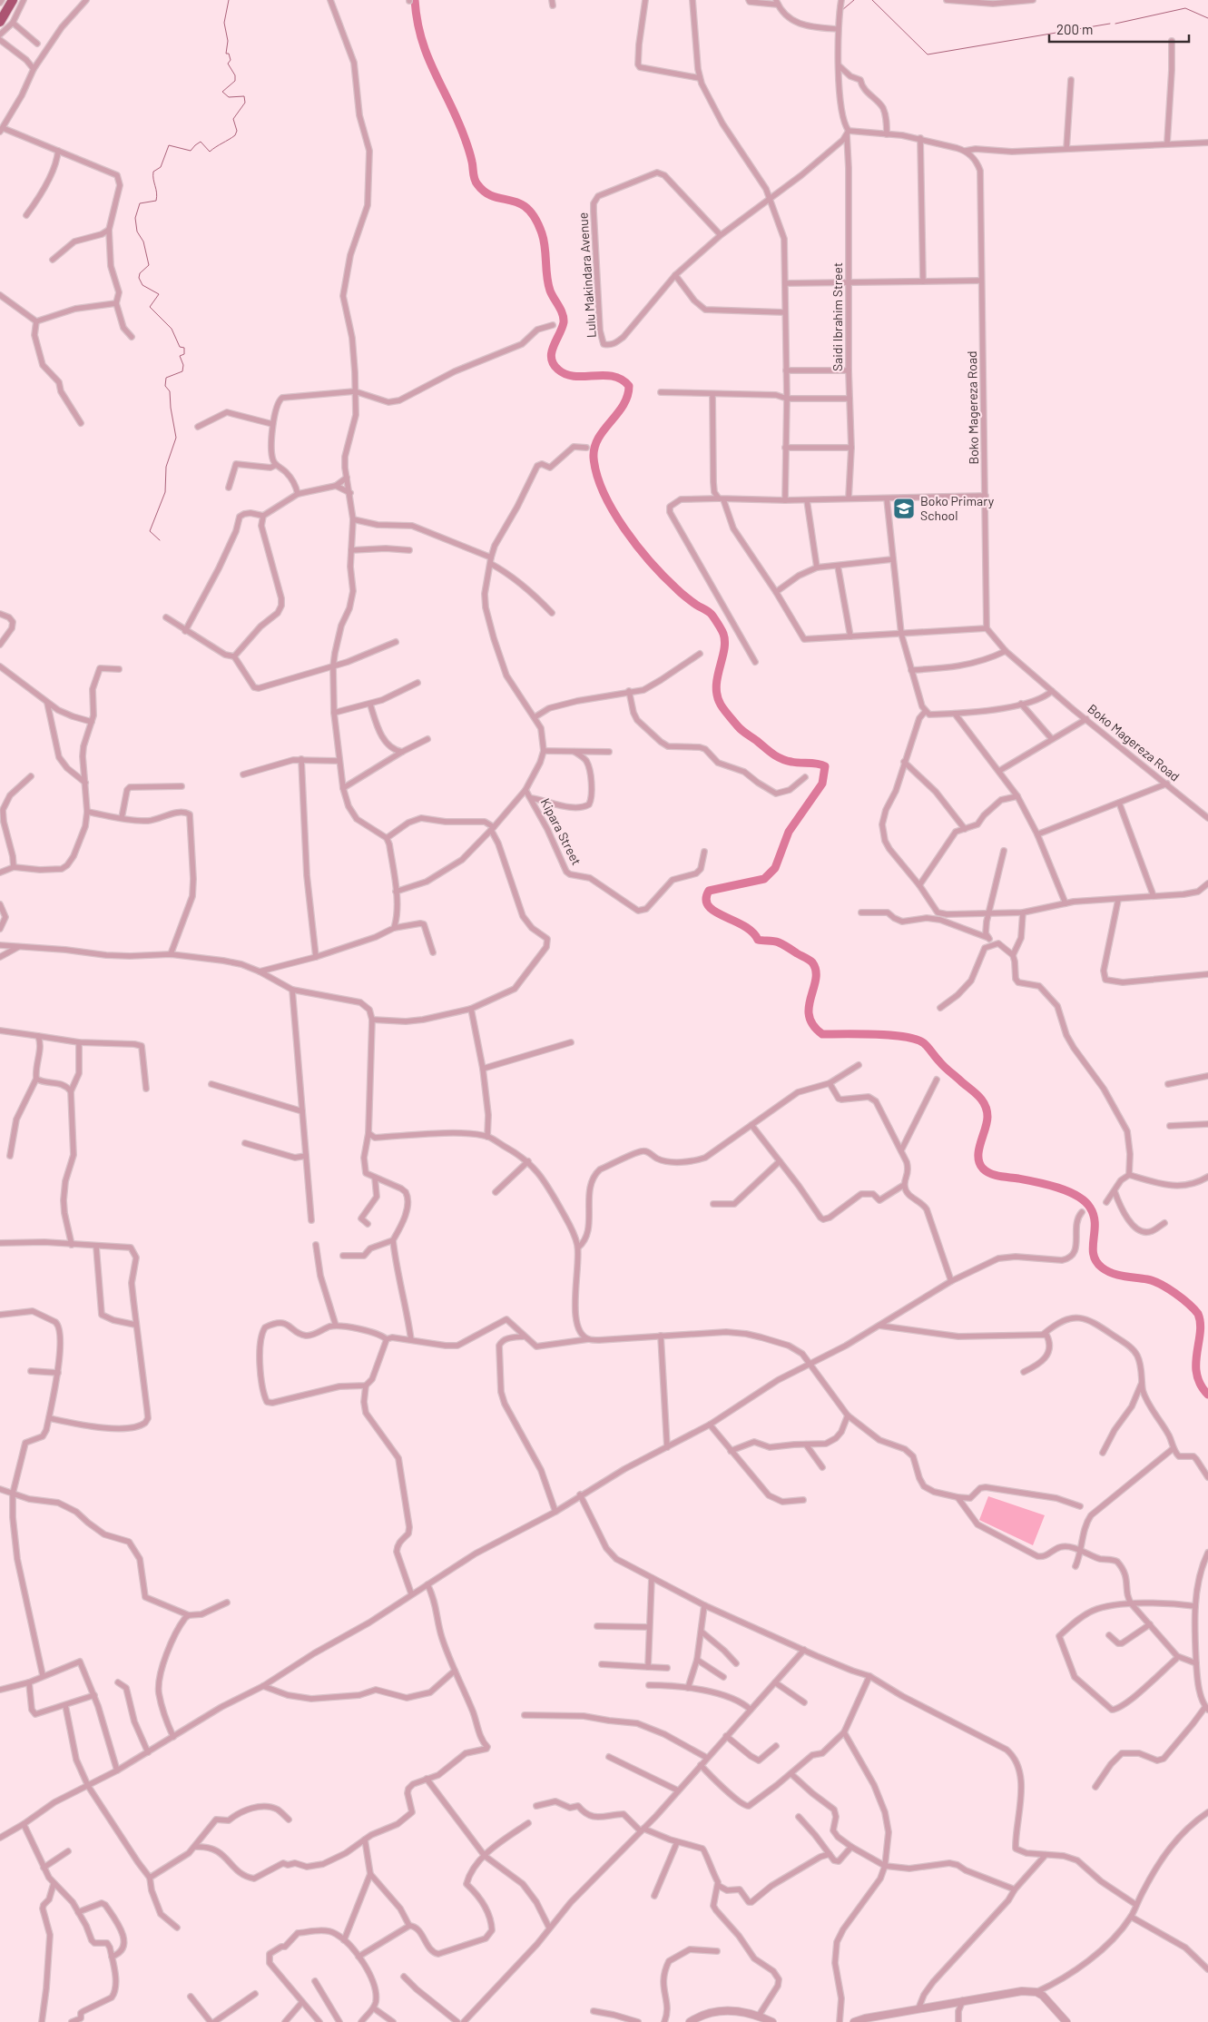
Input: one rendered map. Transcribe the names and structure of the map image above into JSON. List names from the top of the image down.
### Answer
{
  "streets": {
    "street": [
      "Lulu Makindara Avenue",
      "Saidi Ibrahim Street",
      "Boko Magereza Road",
      "Kipara Street"
    ]
  },
  "crossings": [
    ["Lulu Makindara Avenue", "Saidi Ibrahim Street"]
  ],
  "places": {
    "school or university": ["Boko Primary School"]
  },
  "scale_bar": "200 m"
}
